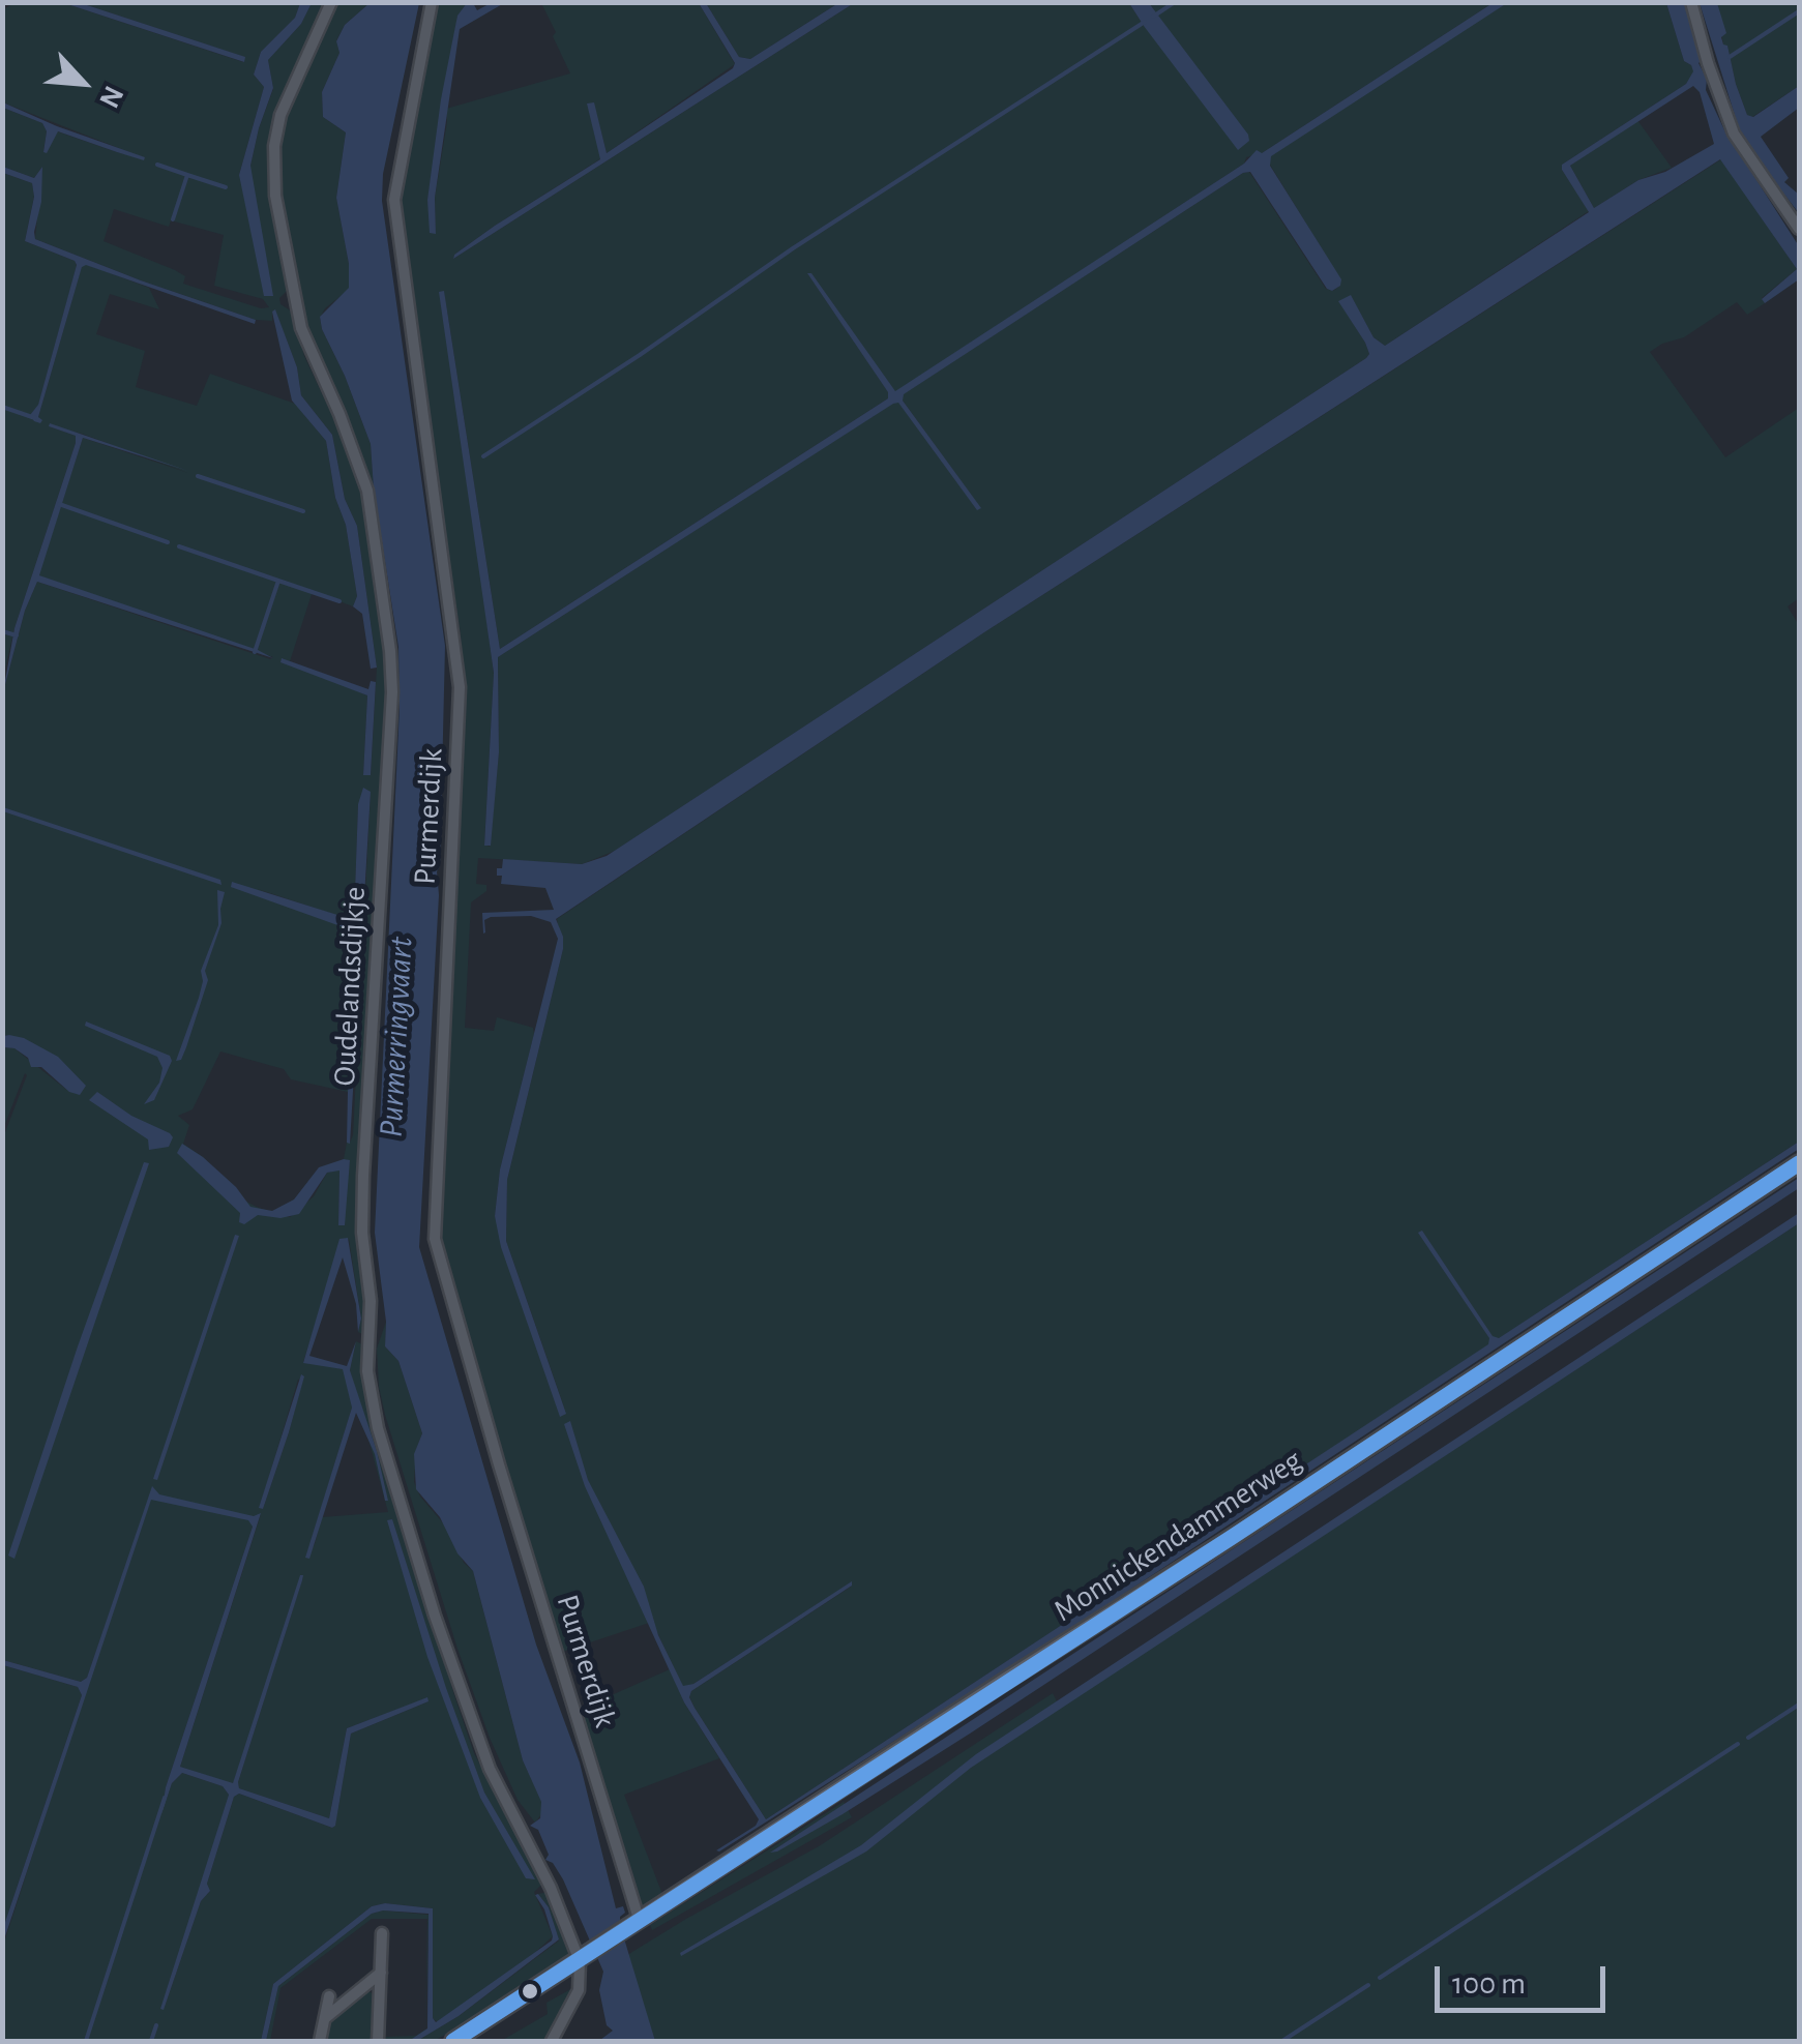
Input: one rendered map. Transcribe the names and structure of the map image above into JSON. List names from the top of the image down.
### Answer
{
  "streets": {
    "street": ["Purmerdijk", "Oudelandsdijkje", "Monnickendammerweg"]
  },
  "crossings": [
    ["Purmerdijk", "Monnickendammerweg"],
    ["Oudelandsdijkje", "Monnickendammerweg"]
  ],
  "water": ["Purmerringvaart"],
  "scale_bar": "100 m",
  "north": "bottom right"
}
